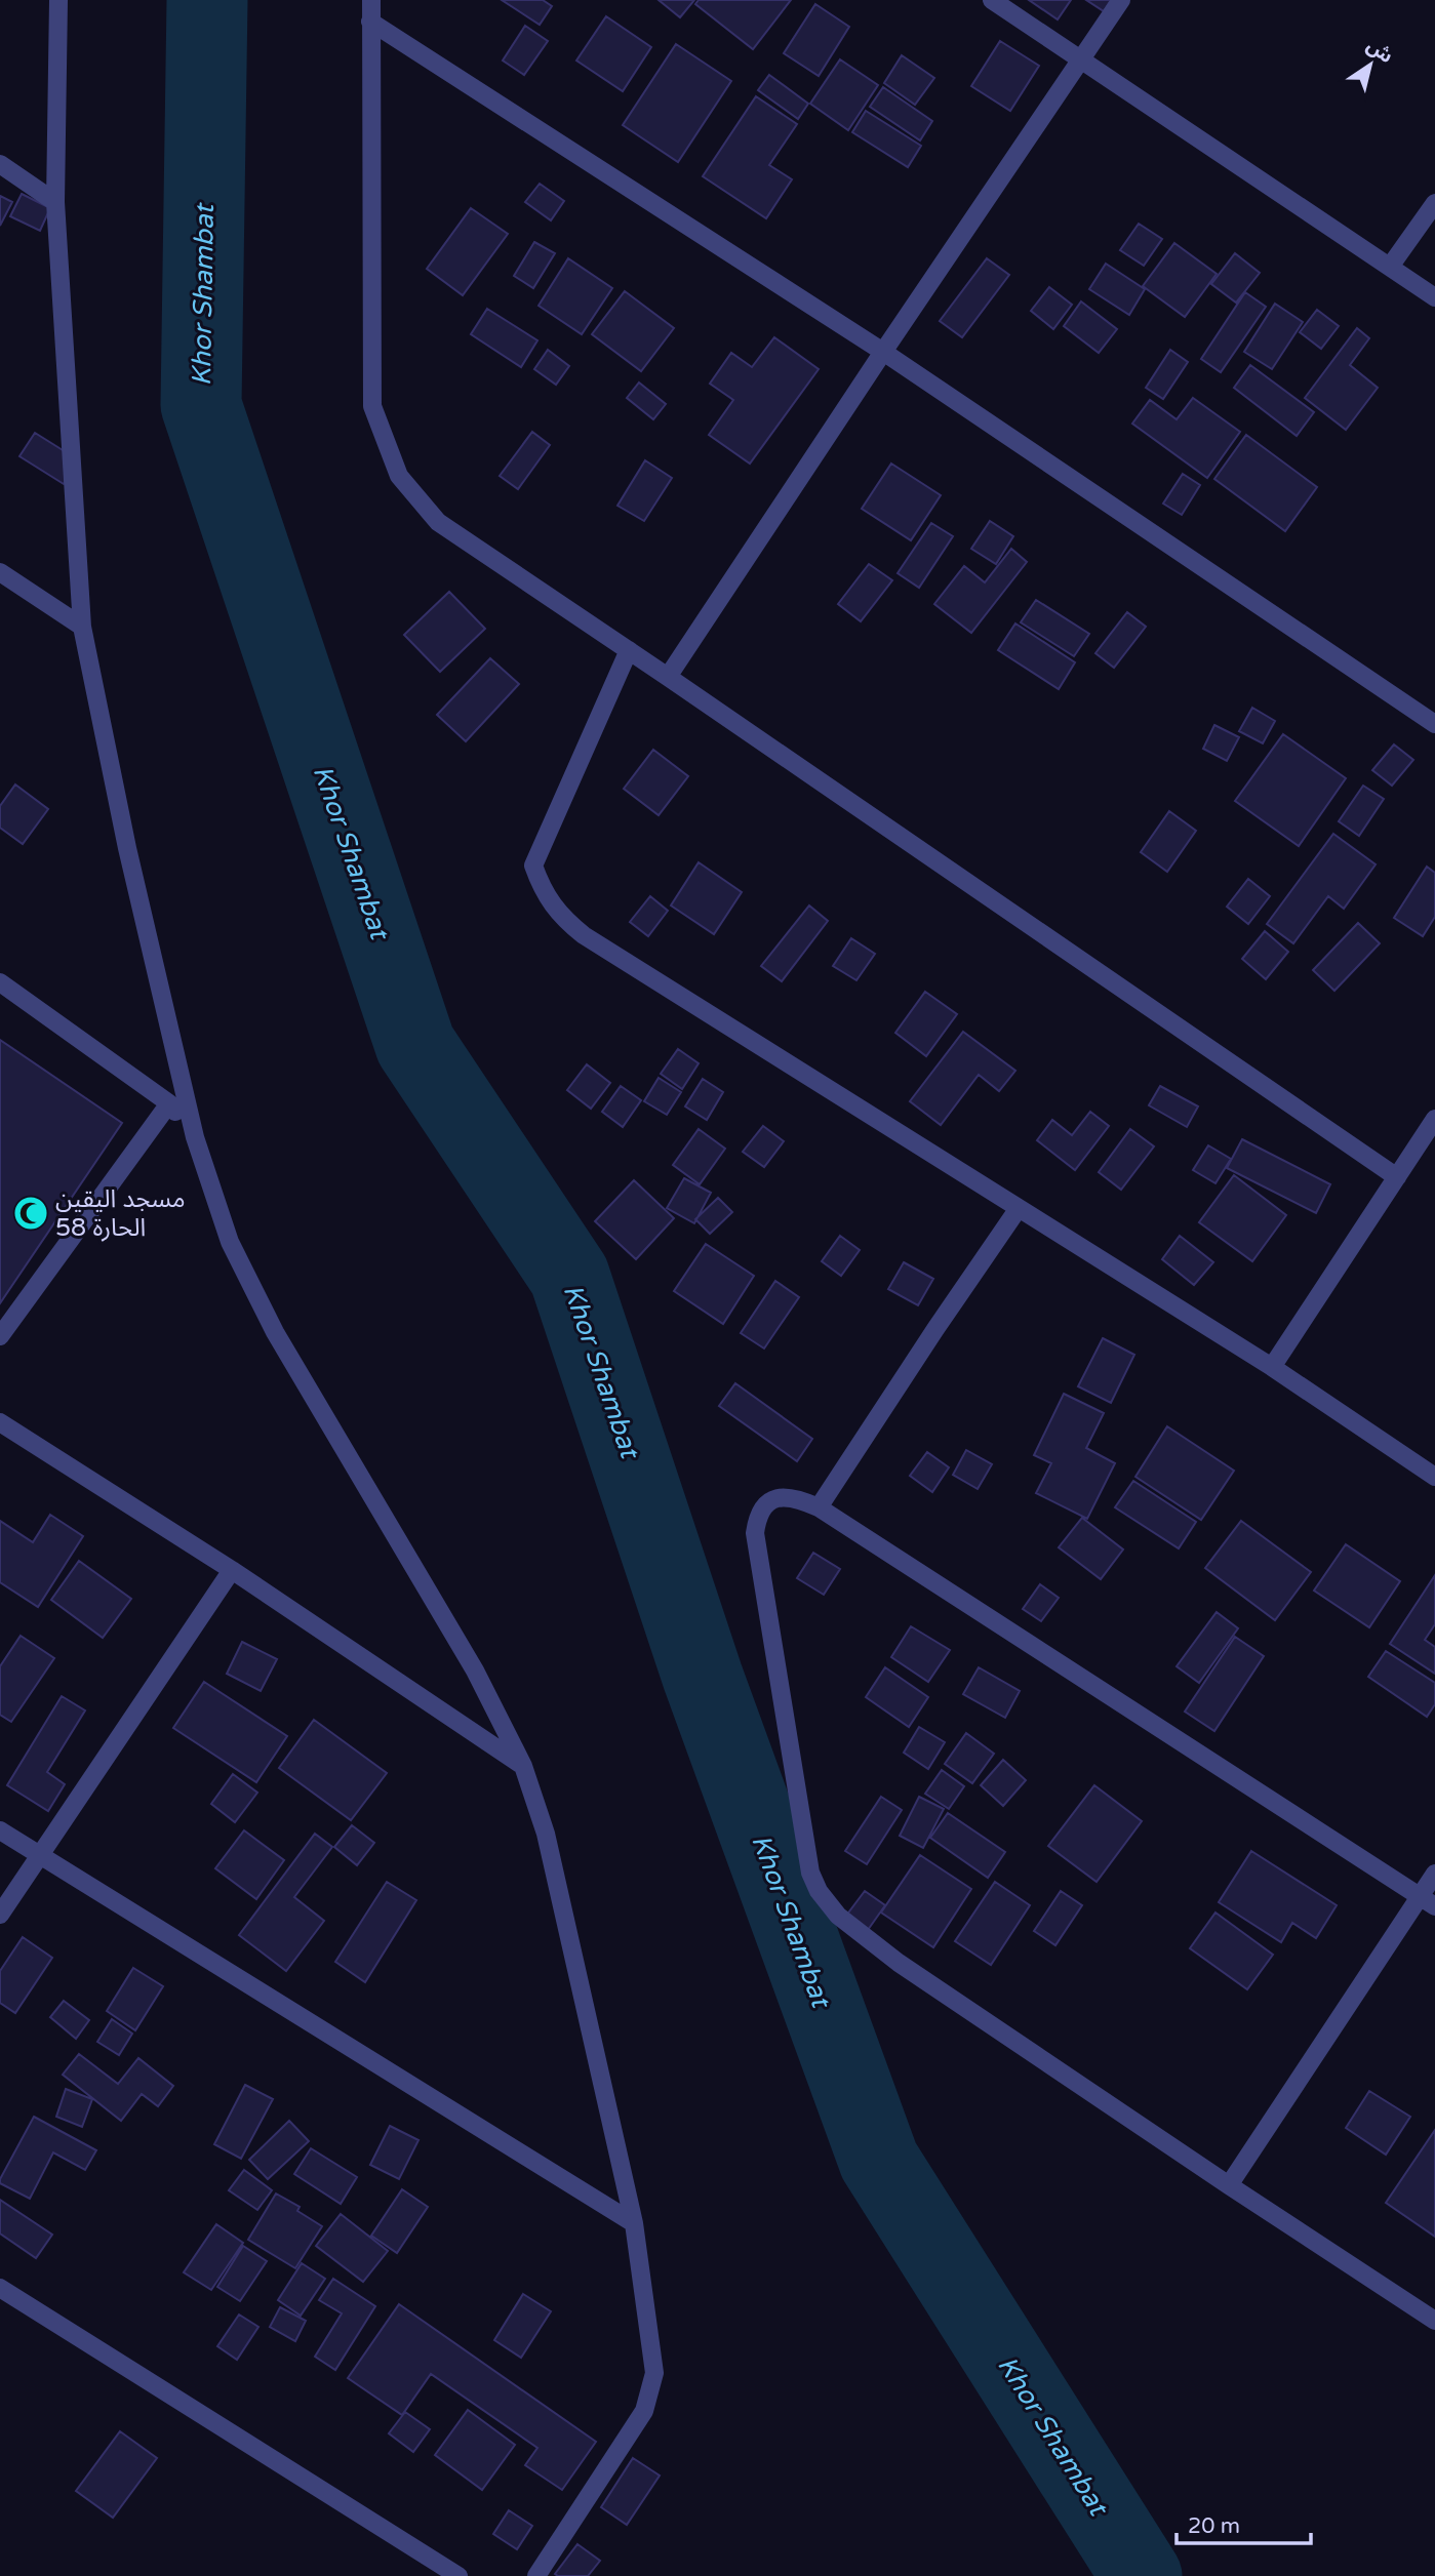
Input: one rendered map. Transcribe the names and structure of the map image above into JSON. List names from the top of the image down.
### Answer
{
  "water": ["Khor Shambat"],
  "places": {
    "mosque": ["مسجد اليقين الحارة 58"]
  },
  "scale_bar": "20 m",
  "north": "top right"
}
